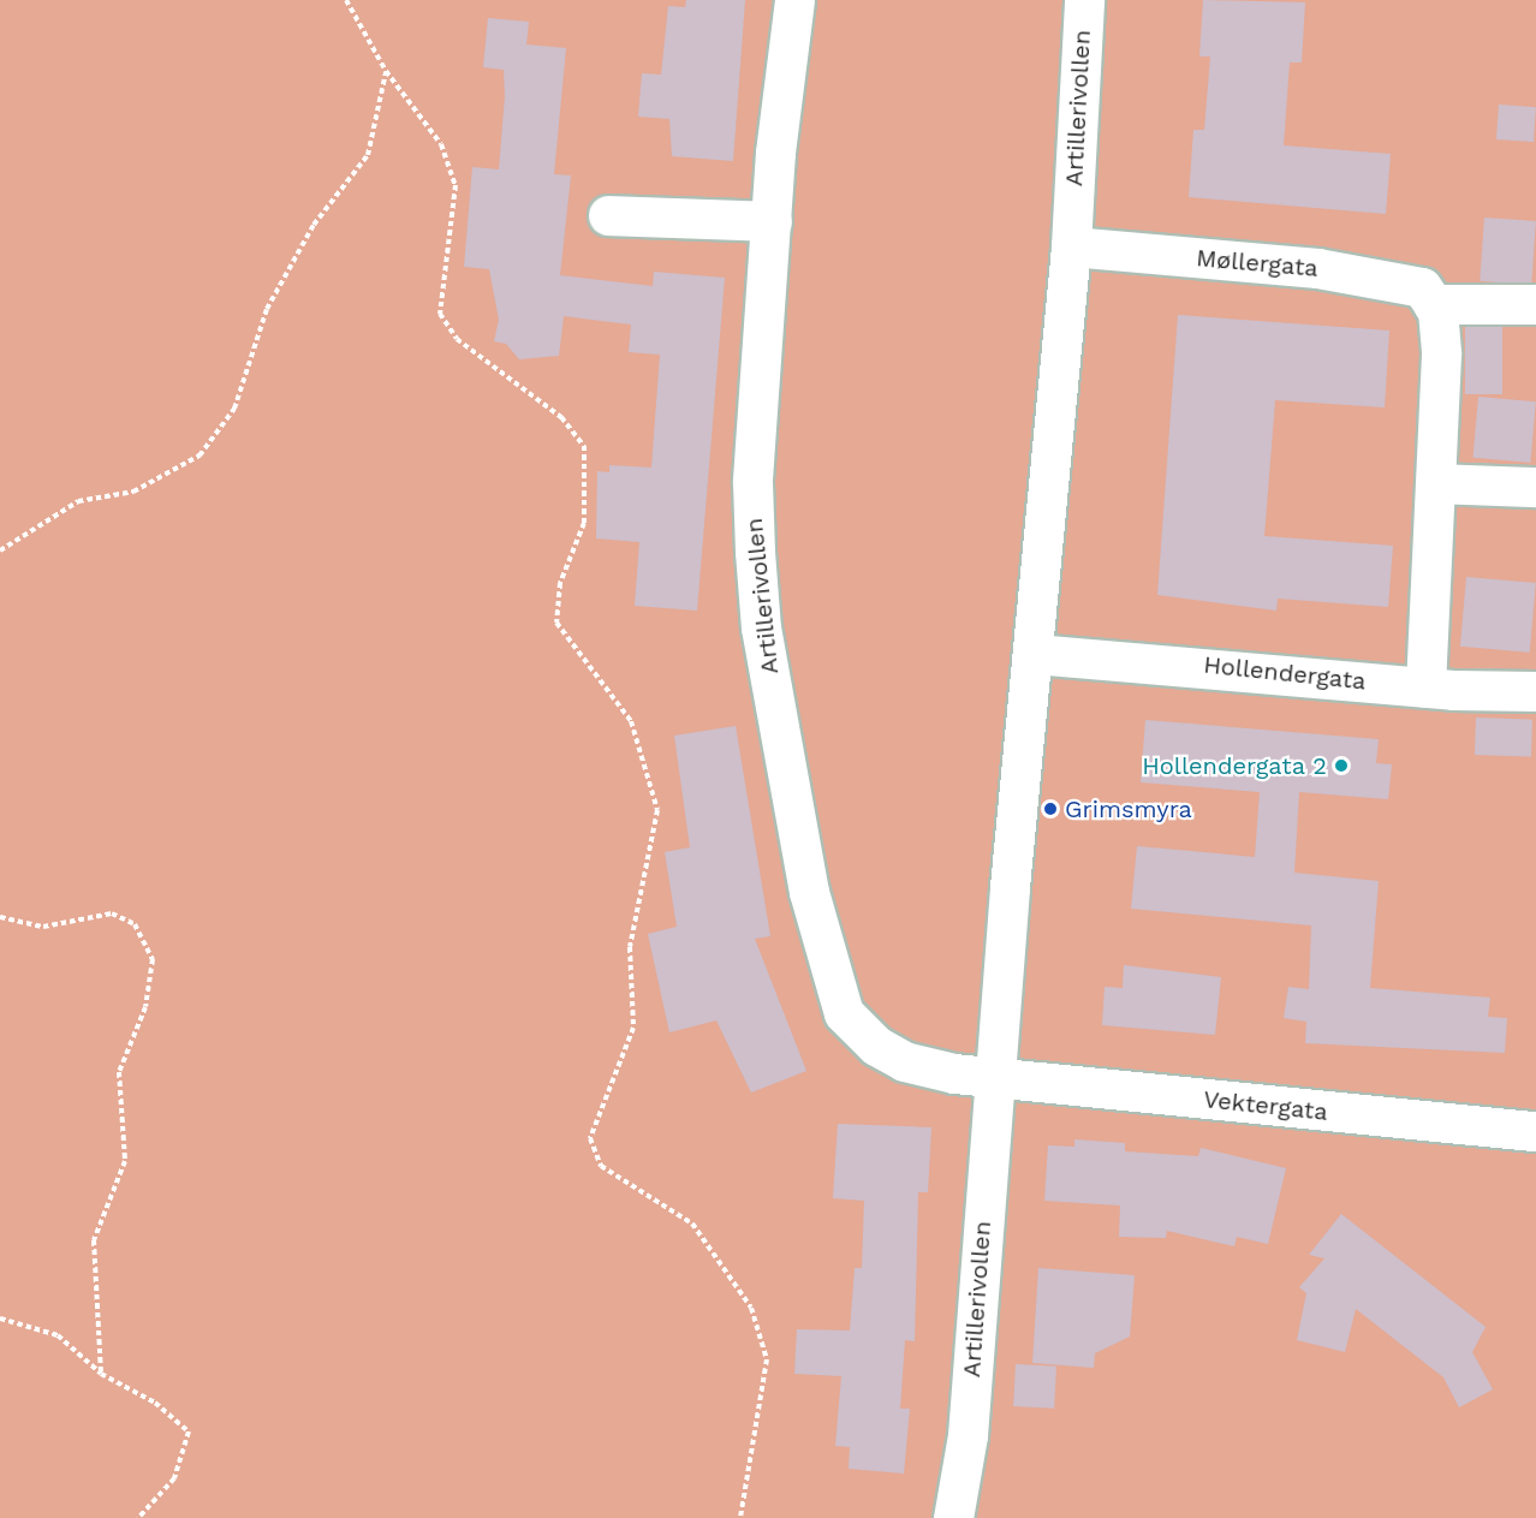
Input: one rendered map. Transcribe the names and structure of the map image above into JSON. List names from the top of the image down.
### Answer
{
  "streets": {
    "street": [
      "Artillerivollen",
      "Møllergata",
      "Hollendergata",
      "Vektergata"
    ]
  },
  "crossings": [
    ["Artillerivollen", "Møllergata"],
    ["Artillerivollen", "Hollendergata"],
    ["Artillerivollen", "Vektergata"]
  ],
  "places": ["Hollendergata 2", "Grimsmyra"]
}
